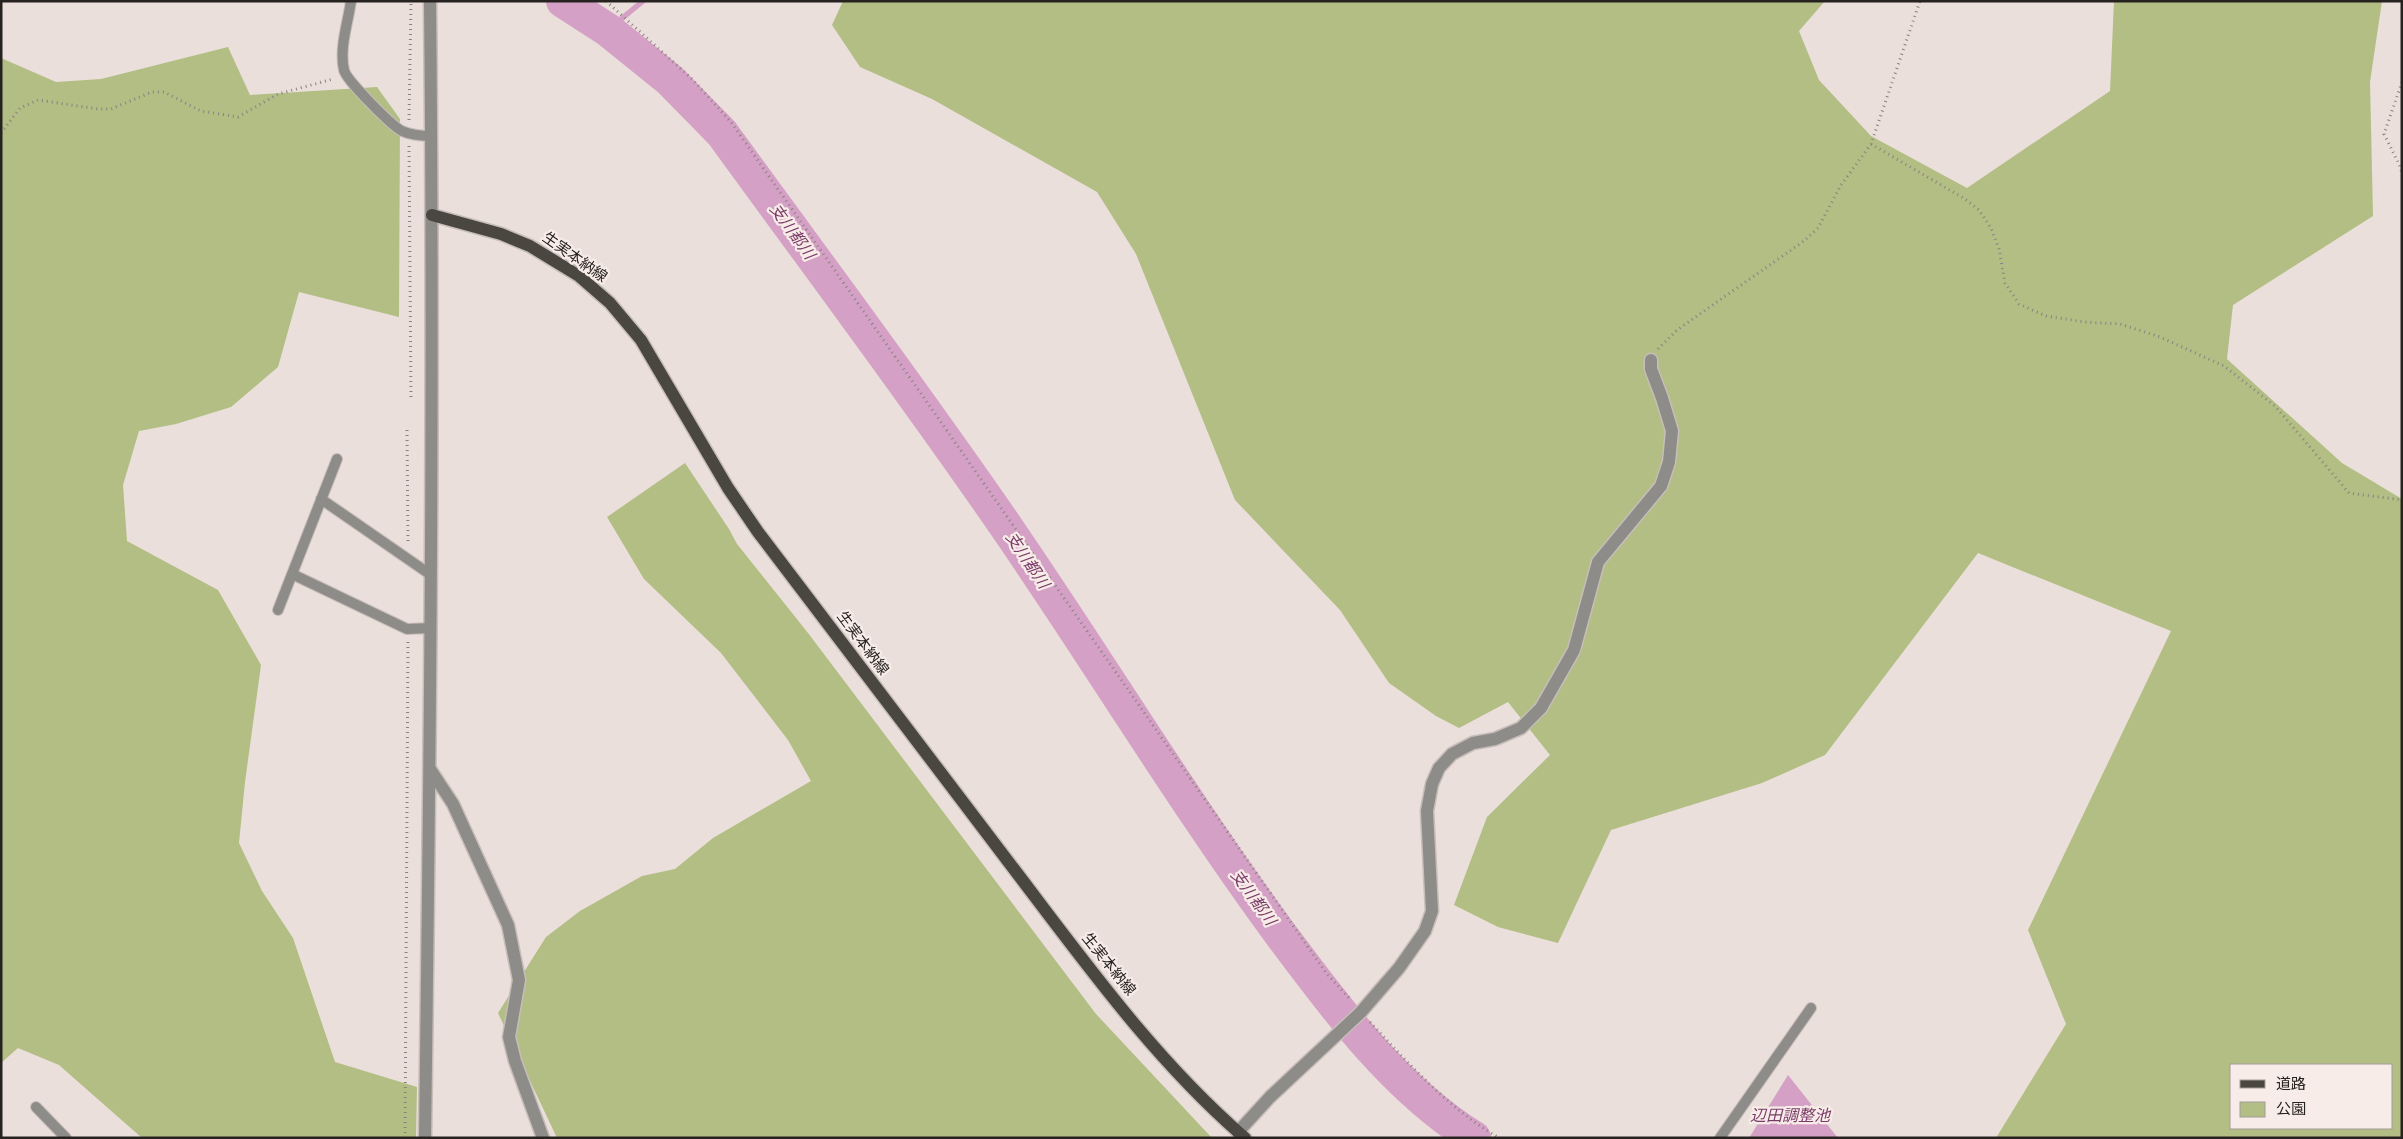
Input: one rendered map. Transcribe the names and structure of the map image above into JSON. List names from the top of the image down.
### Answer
{
  "streets": {
    "main road": ["生実本納線"]
  },
  "water": ["支川都川", "辺田調整池"],
  "legend": ["道路", "公園"]
}
